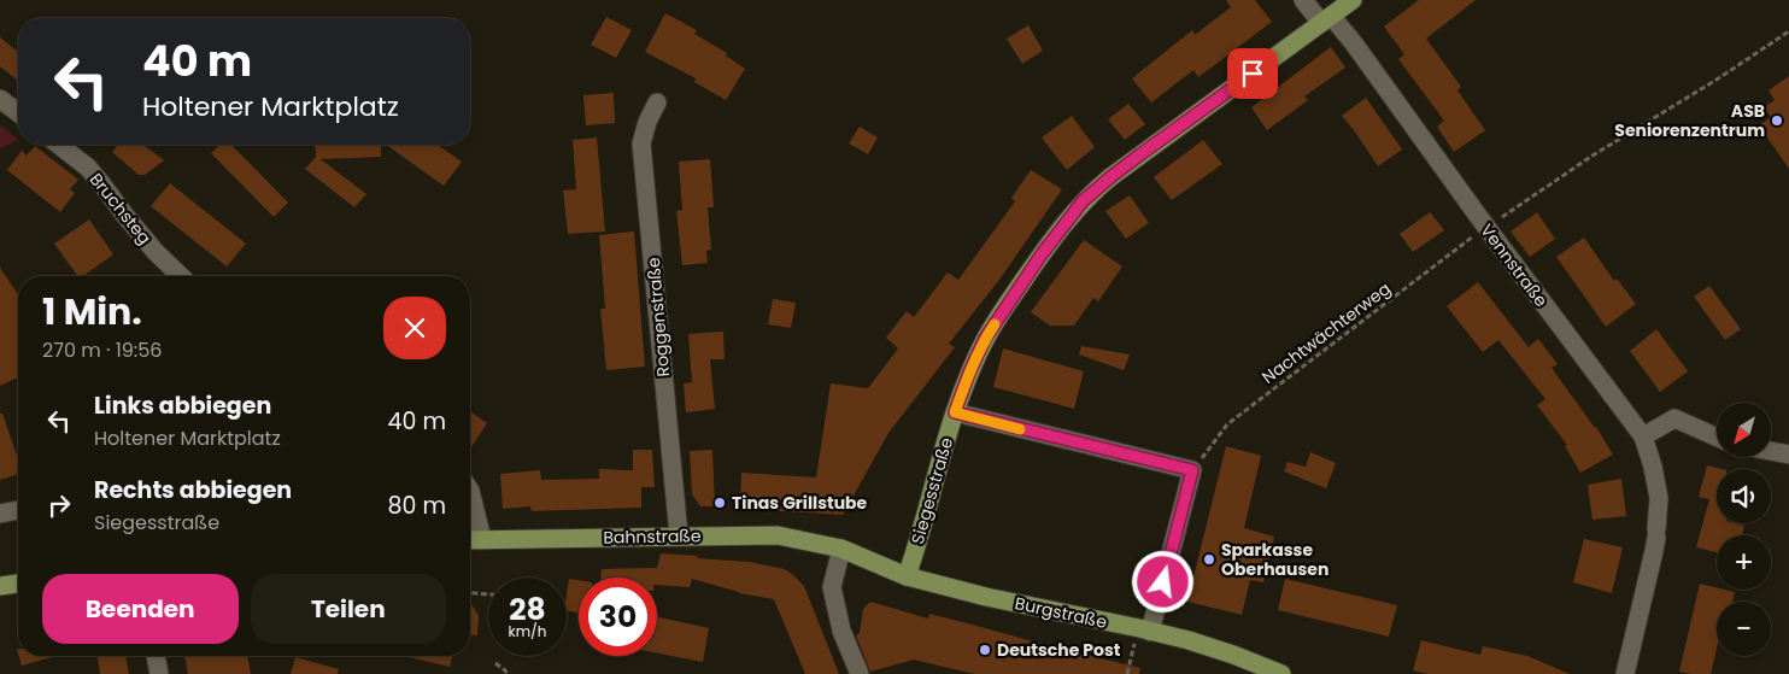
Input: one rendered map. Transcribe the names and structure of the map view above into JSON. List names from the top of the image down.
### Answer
{
  "streets": {
    "main road": ["Siegesstraße", "Bahnstraße", "Burgstraße"],
    "street": ["Bruchsteg", "Vennstraße", "Roggenstraße"],
    "path": ["Nachtwächterweg"]
  },
  "crossings": [
    ["Vennstraße", "Nachtwächterweg"],
    ["Vennstraße", "Siegesstraße"],
    ["Roggenstraße", "Bahnstraße"],
    ["Siegesstraße", "Burgstraße"],
    ["Bahnstraße", "Burgstraße"]
  ],
  "places": [
    "ASB Seniorenzentrum",
    "Tinas Grillstube",
    "Sparkasse Oberhausen",
    "Deutsche Post"
  ],
  "north": "bottom left",
  "page": {
    "turn": ["40 m", "Holtener Marktplatz"],
    "heading": ["1 Min.", "270 m · 19:56"],
    "list": [
      {
        "name": "Links abbiegen",
        "note": "Holtener Marktplatz",
        "value": "40 m"
      },
      {
        "name": "Rechts abbiegen",
        "note": "Siegesstraße",
        "value": "80 m"
      }
    ],
    "map_buttons": ["+", "−"],
    "buttons": ["Beenden", "Teilen"],
    "speed": "28 km/h",
    "limit": "30"
  }
}
